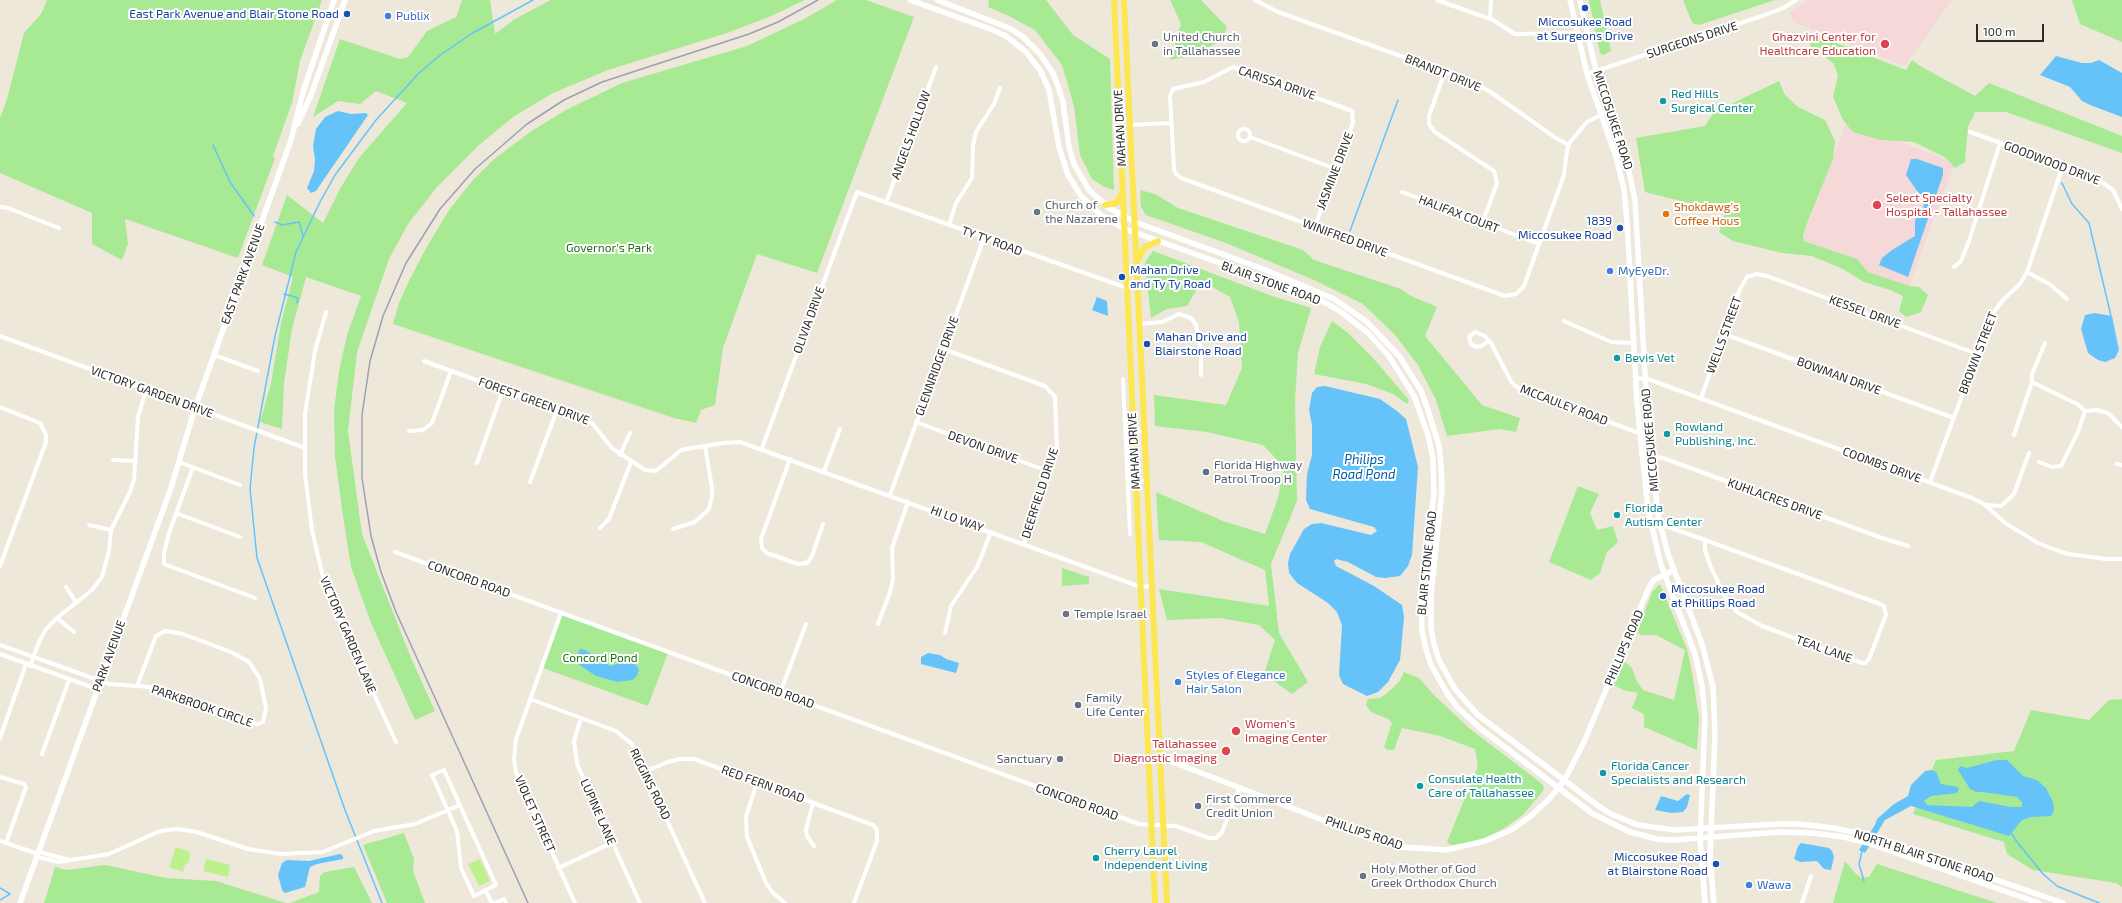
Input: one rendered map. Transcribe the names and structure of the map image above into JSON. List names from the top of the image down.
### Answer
{
  "streets": {
    "main road": [
      "MICCOSUKEE ROAD",
      "MAHAN DRIVE",
      "EAST PARK AVENUE",
      "BLAIR STONE ROAD",
      "PHILLIPS ROAD",
      "PARK AVENUE",
      "NORTH BLAIR STONE ROAD"
    ],
    "street": [
      "SURGEONS DRIVE",
      "BRANDT DRIVE",
      "CARISSA DRIVE",
      "ANGELS HOLLOW",
      "GOODWOOD DRIVE",
      "JASMINE DRIVE",
      "HALIFAX COURT",
      "WINIFRED DRIVE",
      "TY TY ROAD",
      "KESSEL DRIVE",
      "OLIVIA DRIVE",
      "WELLS STREET",
      "BROWN STREET",
      "GLENNRIDGE DRIVE",
      "BOWMAN DRIVE",
      "VICTORY GARDEN DRIVE",
      "FOREST GREEN DRIVE",
      "MCCAULEY ROAD",
      "DEVON DRIVE",
      "COOMBS DRIVE",
      "DEERFIELD DRIVE",
      "KUHLACRES DRIVE",
      "HI LO WAY",
      "CONCORD ROAD",
      "VICTORY GARDEN LANE",
      "TEAL LANE",
      "PARKBROOK CIRCLE",
      "RIGGINS ROAD",
      "RED FERN ROAD",
      "LUPINE LANE",
      "VIOLET STREET"
    ]
  },
  "crossings": [
    ["SURGEONS DRIVE", "MICCOSUKEE ROAD"],
    ["CARISSA DRIVE", "JASMINE DRIVE"],
    ["CARISSA DRIVE", "WINIFRED DRIVE"],
    ["MICCOSUKEE ROAD", "BLAIR STONE ROAD"],
    ["MICCOSUKEE ROAD", "MCCAULEY ROAD"],
    ["MICCOSUKEE ROAD", "COOMBS DRIVE"],
    ["MICCOSUKEE ROAD", "KUHLACRES DRIVE"],
    ["MICCOSUKEE ROAD", "PHILLIPS ROAD"],
    ["MICCOSUKEE ROAD", "TEAL LANE"],
    ["MICCOSUKEE ROAD", "NORTH BLAIR STONE ROAD"],
    ["MAHAN DRIVE", "TY TY ROAD"],
    ["MAHAN DRIVE", "BLAIR STONE ROAD"],
    ["MAHAN DRIVE", "HI LO WAY"],
    ["MAHAN DRIVE", "CONCORD ROAD"],
    ["MAHAN DRIVE", "PHILLIPS ROAD"],
    ["ANGELS HOLLOW", "TY TY ROAD"],
    ["GOODWOOD DRIVE", "BROWN STREET"],
    ["JASMINE DRIVE", "WINIFRED DRIVE"],
    ["HALIFAX COURT", "WINIFRED DRIVE"],
    ["TY TY ROAD", "OLIVIA DRIVE"],
    ["TY TY ROAD", "GLENNRIDGE DRIVE"],
    ["EAST PARK AVENUE", "VICTORY GARDEN DRIVE"],
    ["EAST PARK AVENUE", "PARK AVENUE"],
    ["BLAIR STONE ROAD", "PHILLIPS ROAD"],
    ["BLAIR STONE ROAD", "NORTH BLAIR STONE ROAD"],
    ["KESSEL DRIVE", "WELLS STREET"],
    ["KESSEL DRIVE", "BROWN STREET"],
    ["OLIVIA DRIVE", "FOREST GREEN DRIVE"],
    ["OLIVIA DRIVE", "HI LO WAY"],
    ["WELLS STREET", "BOWMAN DRIVE"],
    ["WELLS STREET", "COOMBS DRIVE"],
    ["BROWN STREET", "BOWMAN DRIVE"],
    ["BROWN STREET", "COOMBS DRIVE"],
    ["GLENNRIDGE DRIVE", "DEVON DRIVE"],
    ["GLENNRIDGE DRIVE", "DEERFIELD DRIVE"],
    ["GLENNRIDGE DRIVE", "HI LO WAY"],
    ["VICTORY GARDEN DRIVE", "VICTORY GARDEN LANE"],
    ["VICTORY GARDEN DRIVE", "PARK AVENUE"],
    ["FOREST GREEN DRIVE", "HI LO WAY"],
    ["DEVON DRIVE", "DEERFIELD DRIVE"],
    ["DEERFIELD DRIVE", "HI LO WAY"],
    ["CONCORD ROAD", "PHILLIPS ROAD"],
    ["CONCORD ROAD", "VIOLET STREET"],
    ["PARK AVENUE", "PARKBROOK CIRCLE"],
    ["RIGGINS ROAD", "RED FERN ROAD"],
    ["RIGGINS ROAD", "LUPINE LANE"],
    ["RIGGINS ROAD", "VIOLET STREET"]
  ],
  "water": ["Philips Road Pond"],
  "parks": ["Governor's Park", "Concord Pond"],
  "places": [
    "Miccosukee Road at Surgeons Drive",
    "East Park Avenue and Blair Stone Road",
    "Publix",
    "United Church in Tallahassee",
    "Ghazvini Center for Healthcare Education",
    "Red Hills Surgical Center",
    "Select Specialty Hospital - Tallahassee",
    "Church of the Nazarene",
    "Shokdawg's Coffee Hous",
    "1839 Miccosukee Road",
    "MyEyeDr.",
    "Mahan Drive and Ty Ty Road",
    "Mahan Drive and Blairstone Road",
    "Bevis Vet",
    "Rowland Publishing, Inc.",
    "Florida Highway Patrol Troop H",
    "Florida Autism Center",
    "Miccosukee Road at Phillips Road",
    "Temple Israel",
    "Styles of Elegance Hair Salon",
    "Family Life Center",
    "Women's Imaging Center",
    "Tallahassee Diagnostic Imaging",
    "Sanctuary",
    "Florida Cancer Specialists and Research",
    "Consulate Health Care of Tallahassee",
    "First Commerce Credit Union",
    "Cherry Laurel Independent Living",
    "Miccosukee Road at Blairstone Road",
    "Holy Mother of God Greek Orthodox Church",
    "Wawa"
  ],
  "scale_bar": "100 m"
}
